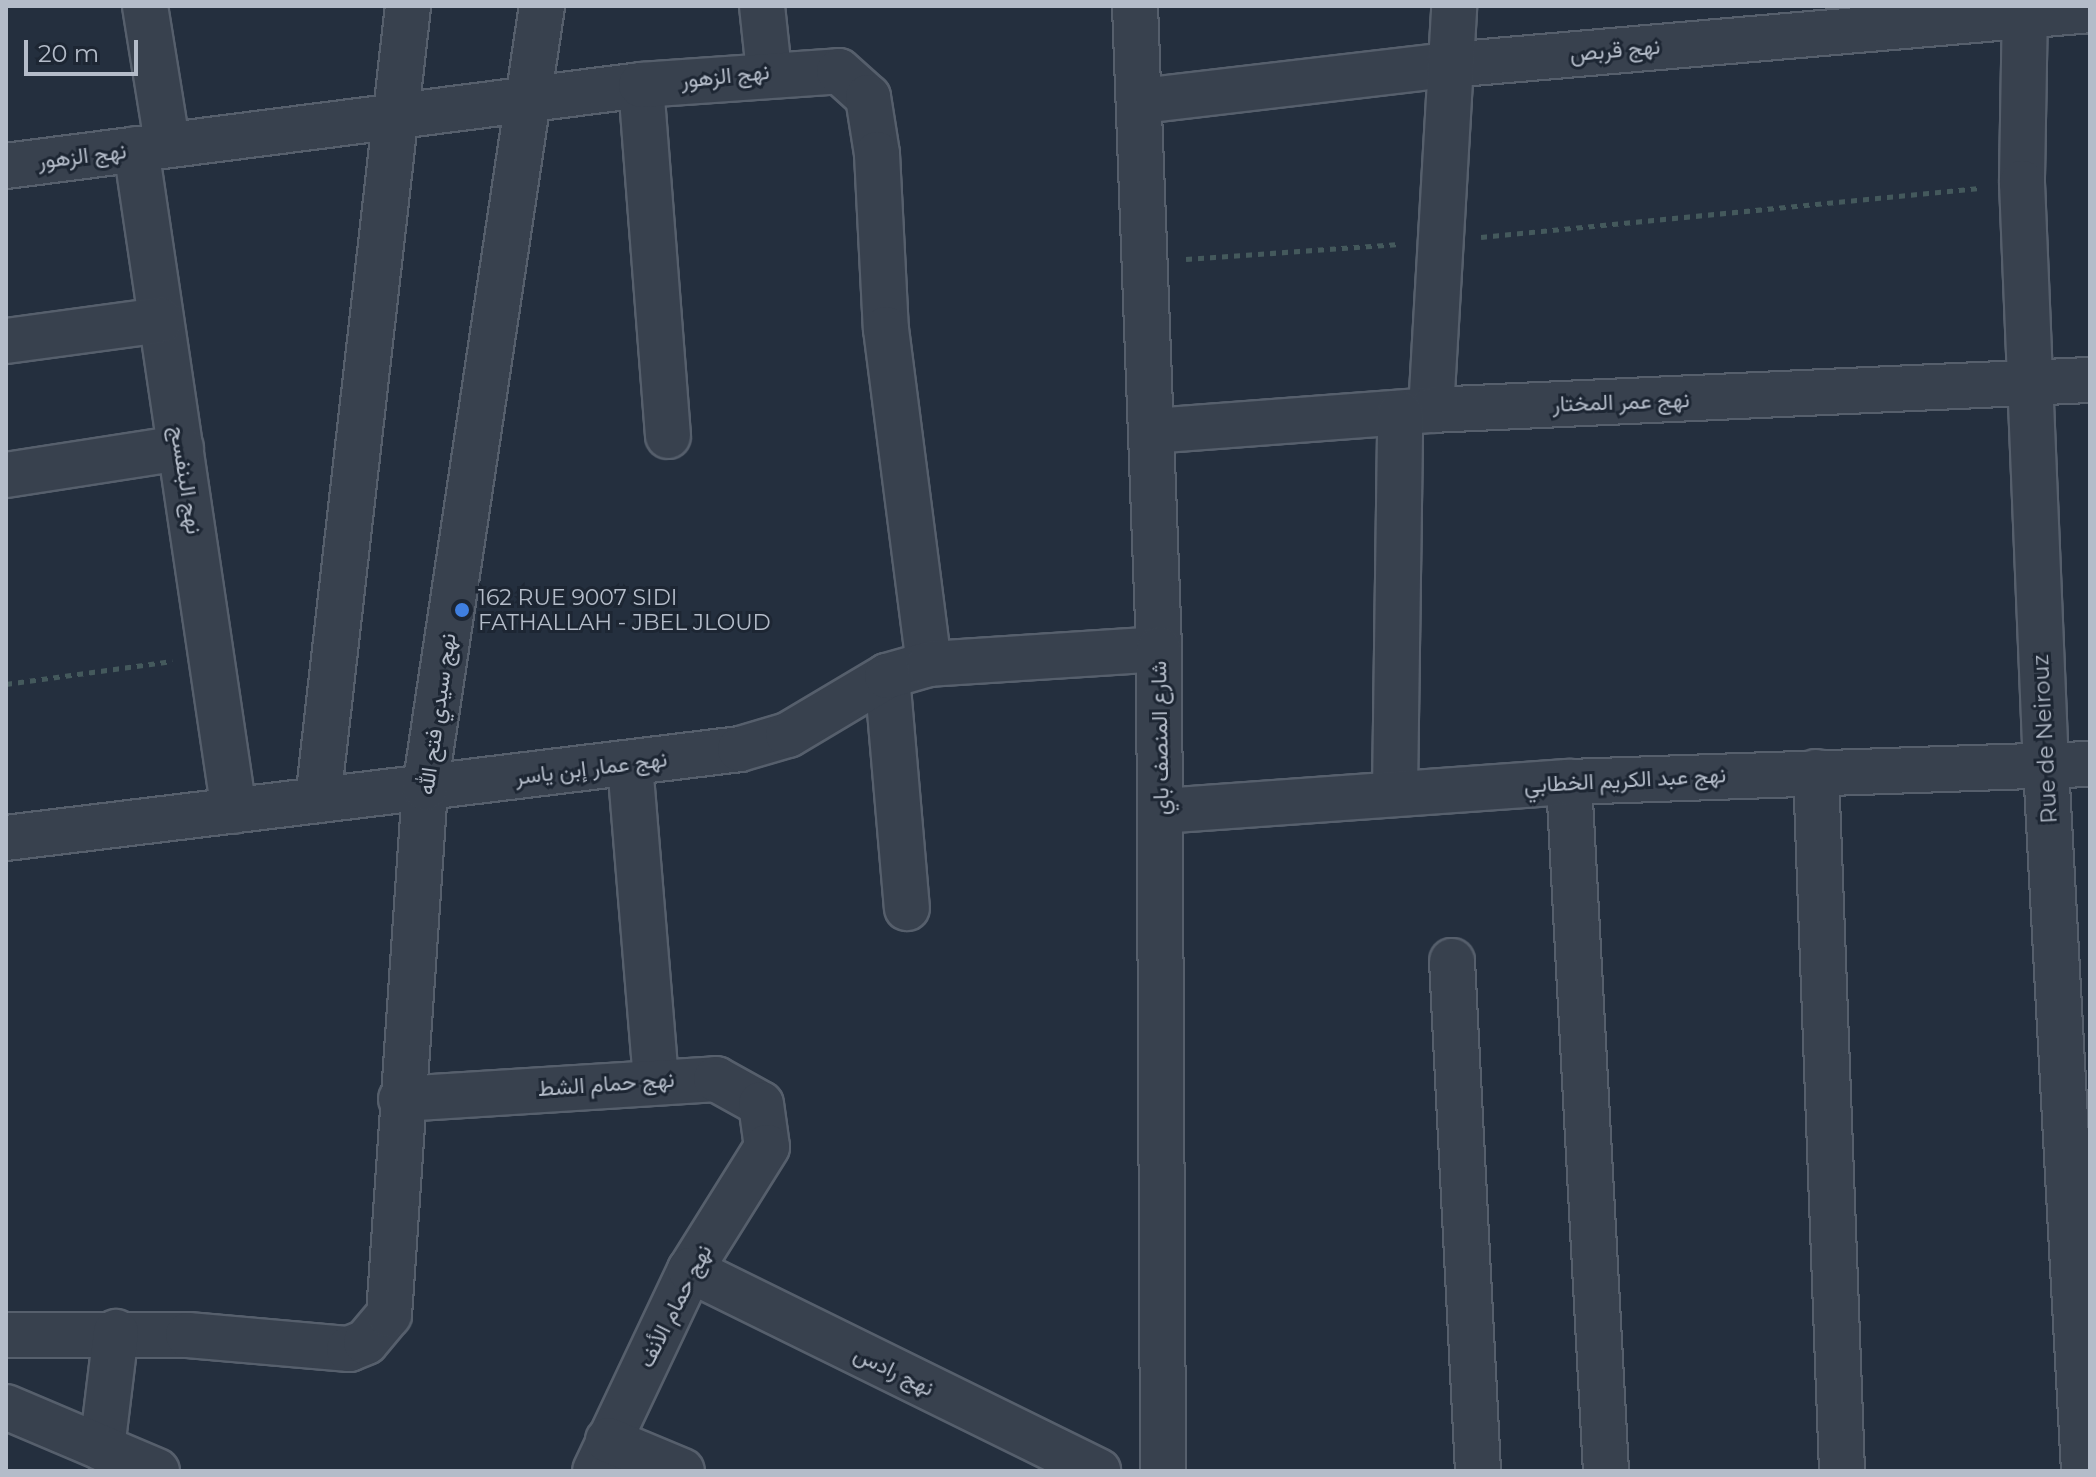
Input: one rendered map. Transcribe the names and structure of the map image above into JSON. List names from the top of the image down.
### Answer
{
  "streets": {
    "street": [
      "نهج قربص",
      "نهج الزهور",
      "نهج عمر المختار",
      "نهج البنفسج",
      "نهج سيدي فتح الله",
      "شارع المنصف باي",
      "Rue de Neirouz",
      "نهج عمار إبن ياسر",
      "نهج عبد الكريم الخطابي",
      "نهج حمام الشط",
      "نهج حمام الأنف",
      "نهج رادس"
    ]
  },
  "crossings": [
    ["نهج قربص", "شارع المنصف باي"],
    ["نهج قربص", "Rue de Neirouz"],
    ["نهج الزهور", "نهج البنفسج"],
    ["نهج الزهور", "نهج سيدي فتح الله"],
    ["نهج الزهور", "نهج عمار إبن ياسر"],
    ["نهج عمر المختار", "شارع المنصف باي"],
    ["نهج عمر المختار", "Rue de Neirouz"],
    ["نهج البنفسج", "نهج عمار إبن ياسر"],
    ["نهج سيدي فتح الله", "نهج عمار إبن ياسر"],
    ["نهج سيدي فتح الله", "نهج حمام الشط"],
    ["شارع المنصف باي", "نهج عمار إبن ياسر"],
    ["شارع المنصف باي", "نهج عبد الكريم الخطابي"],
    ["Rue de Neirouz", "نهج عبد الكريم الخطابي"],
    ["نهج حمام الشط", "نهج حمام الأنف"],
    ["نهج حمام الأنف", "نهج رادس"]
  ],
  "places": ["162 RUE 9007 SIDI FATHALLAH - JBEL JLOUD"],
  "scale_bar": "20 m"
}
